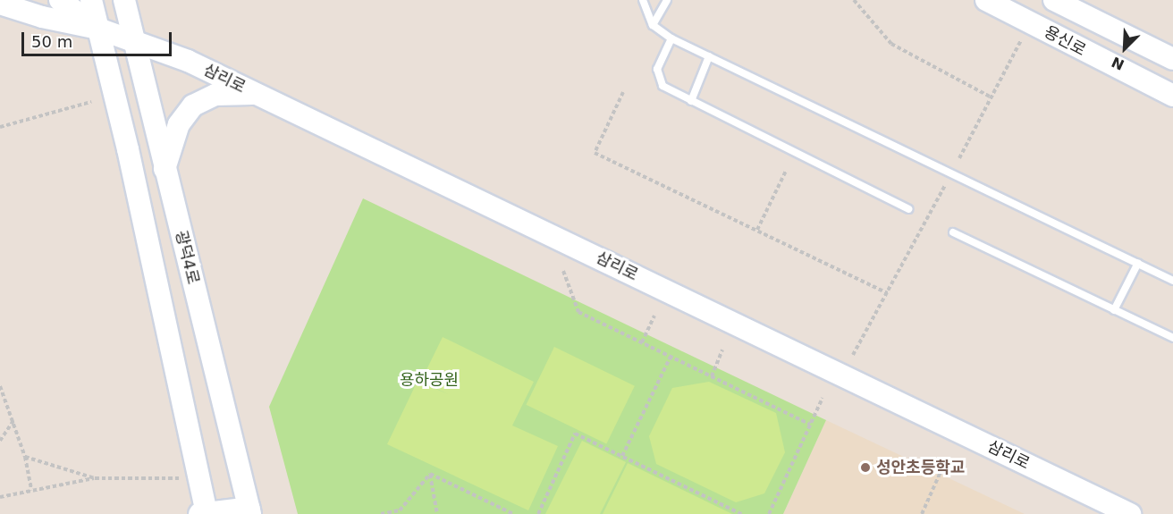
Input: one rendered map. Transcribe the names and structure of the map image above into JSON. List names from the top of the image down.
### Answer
{
  "streets": {
    "main road": ["용신로", "삼리로", "광덕4로"]
  },
  "crossings": [
    ["삼리로", "광덕4로"]
  ],
  "parks": ["용하공원"],
  "places": ["성안초등학교"],
  "scale_bar": "50 m",
  "north": "bottom left"
}
